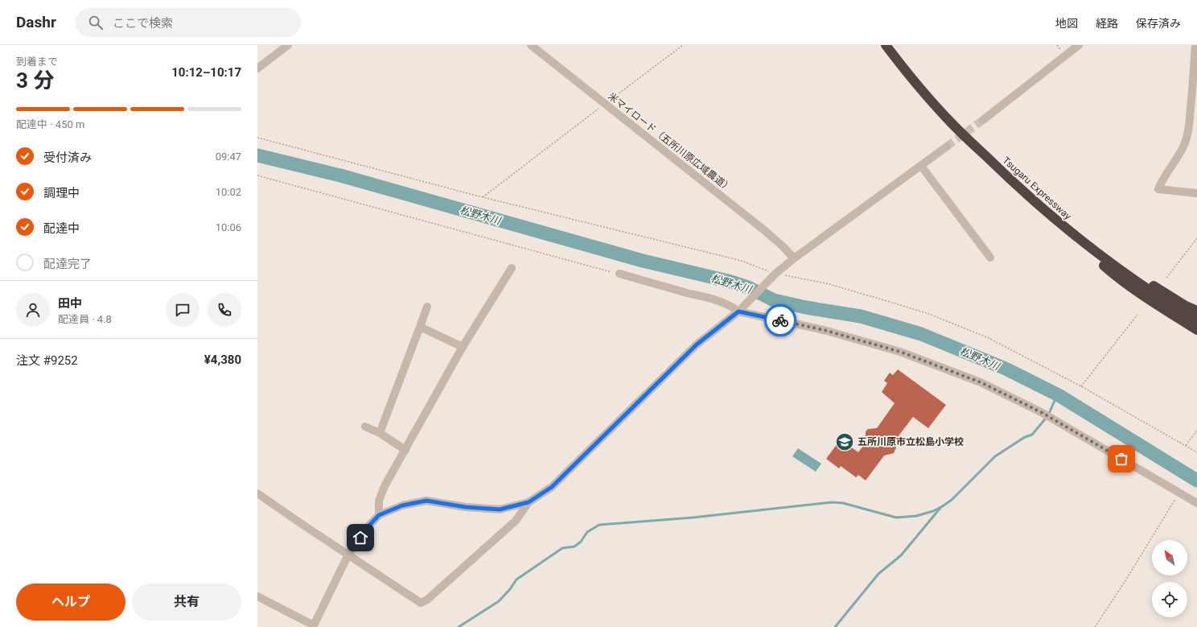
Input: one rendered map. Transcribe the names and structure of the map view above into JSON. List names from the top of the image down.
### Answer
{
  "streets": {
    "highway": ["Tsugaru Expressway"],
    "street": ["米マイロード（五所川原広域農道）"]
  },
  "water": ["松野木川"],
  "places": {
    "school or university": ["五所川原市立松島小学校"]
  },
  "north": "top left",
  "page": {
    "header": "Dashr",
    "search": "ここで検索",
    "nav": ["地図", "経路", "保存済み"],
    "heading": ["3 分", "到着まで", "10:12–10:17"],
    "panel": [
      "田中",
      "配達員 · 4.8",
      "注文 #9252",
      "¥4,380"
    ],
    "bar": "配達中 · 450 m",
    "list": [
      ["受付済み", "09:47"],
      ["調理中", "10:02"],
      ["配達中", "10:06"],
      "配達完了"
    ],
    "buttons": ["ヘルプ", "共有"]
  }
}
